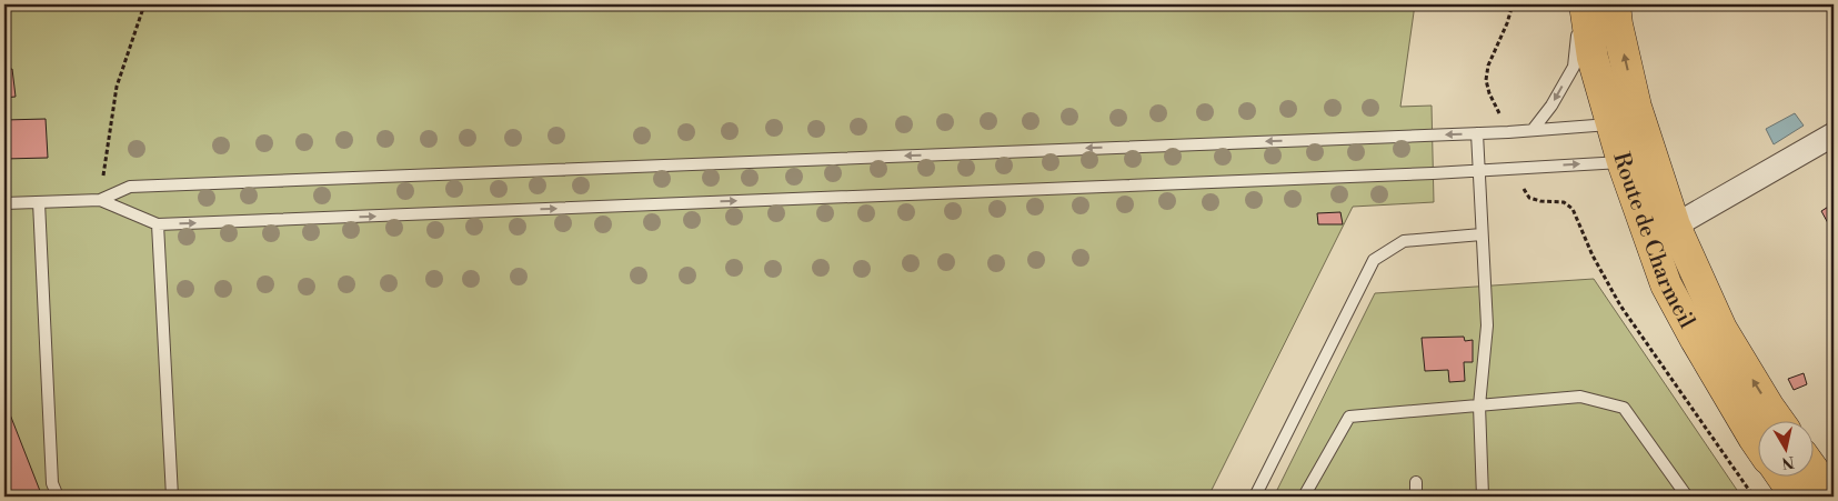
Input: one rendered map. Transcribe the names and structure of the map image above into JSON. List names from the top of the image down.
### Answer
{
  "streets": {
    "main road": ["Route de Charmeil"]
  },
  "north": "bottom"
}
